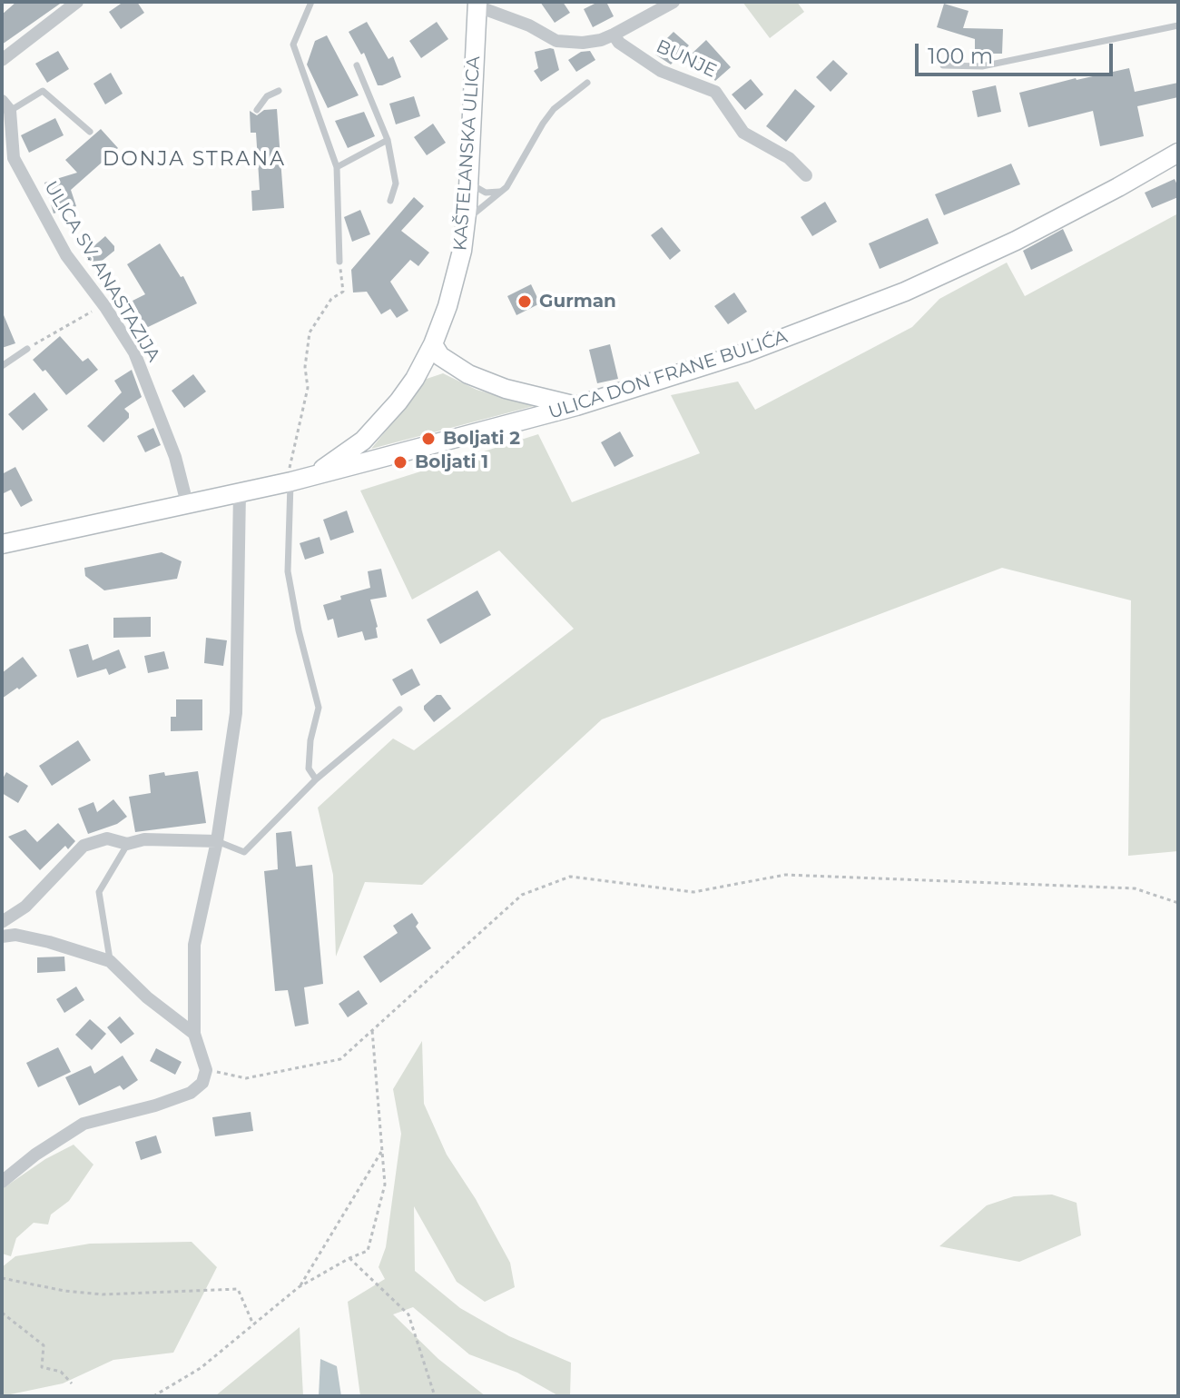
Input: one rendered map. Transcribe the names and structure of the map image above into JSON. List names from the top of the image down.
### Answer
{
  "streets": {
    "street": [
      "BUNJE",
      "KAŠTELANSKA ULICA",
      "ULICA SV. ANASTAZIJA",
      "ULICA DON FRANE BULIĆA"
    ]
  },
  "crossings": [
    ["BUNJE", "KAŠTELANSKA ULICA"],
    ["KAŠTELANSKA ULICA", "ULICA DON FRANE BULIĆA"],
    ["ULICA SV. ANASTAZIJA", "ULICA DON FRANE BULIĆA"]
  ],
  "districts": ["DONJA STRANA"],
  "places": ["Gurman", "Boljati 2", "Boljati 1"],
  "scale_bar": "100 m"
}
